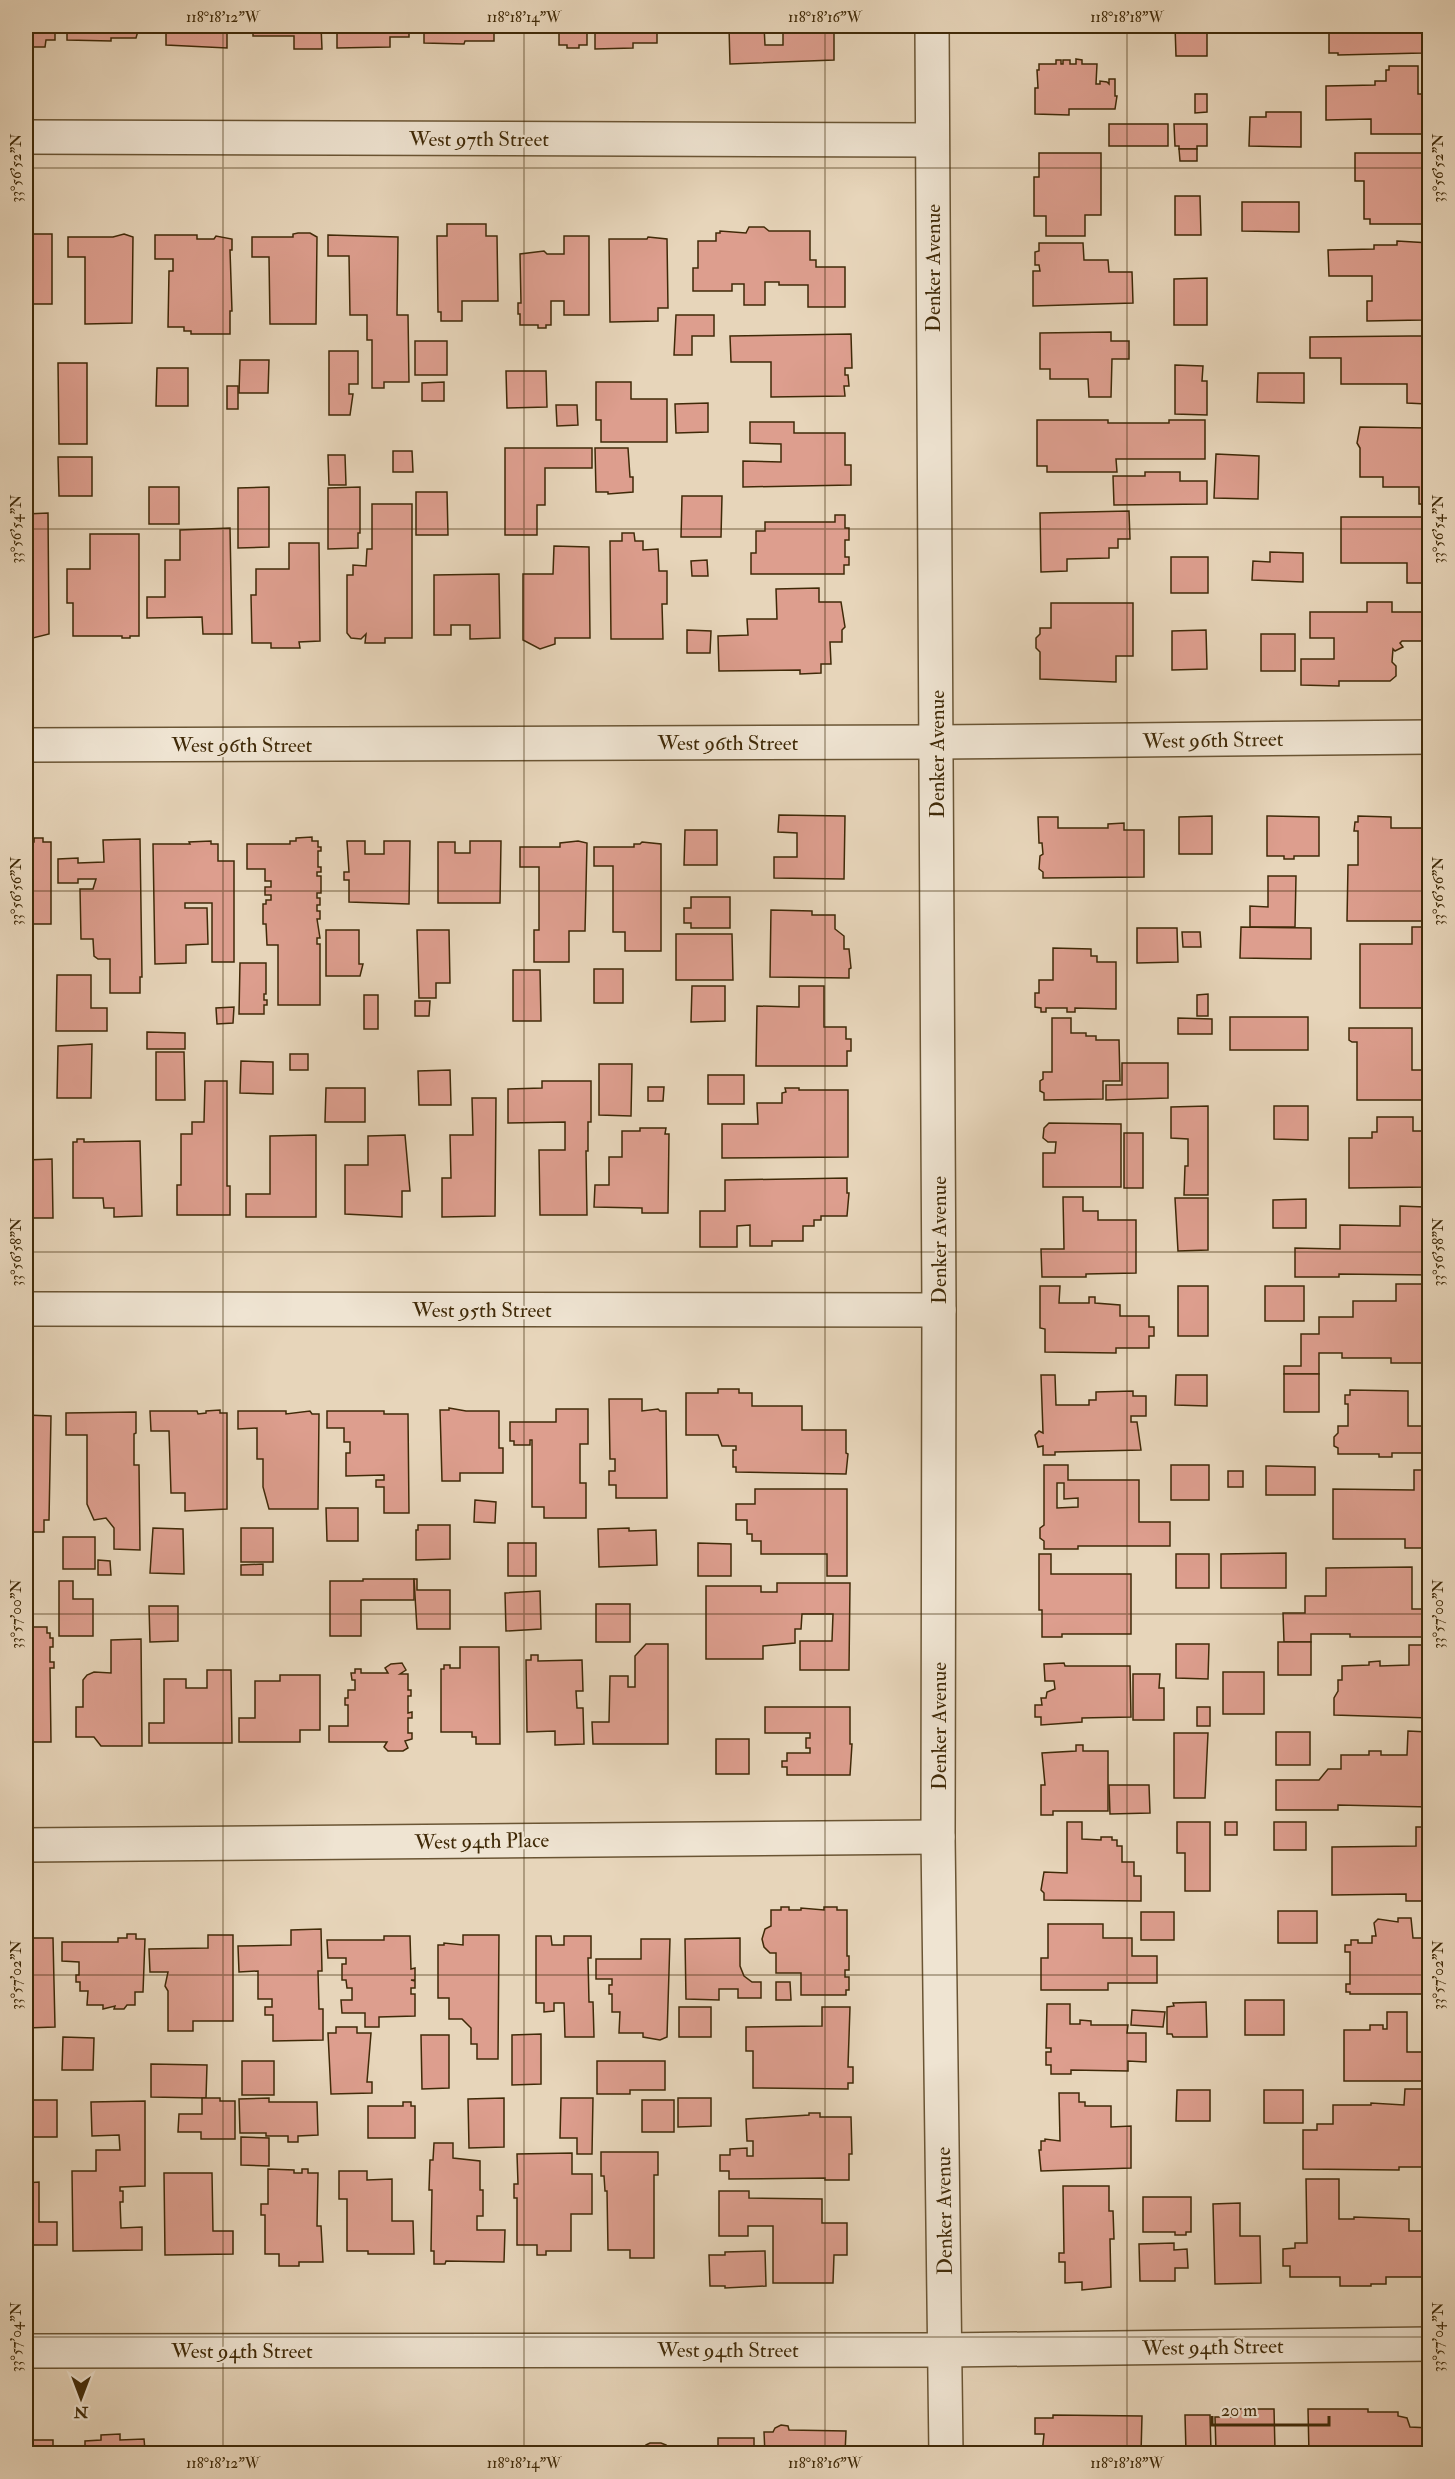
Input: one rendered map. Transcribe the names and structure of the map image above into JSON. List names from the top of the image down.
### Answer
{
  "streets": {
    "street": [
      "West 97th Street",
      "Denker Avenue",
      "West 96th Street",
      "West 95th Street",
      "West 94th Place",
      "West 94th Street"
    ]
  },
  "crossings": [
    ["West 97th Street", "Denker Avenue"],
    ["Denker Avenue", "West 96th Street"],
    ["Denker Avenue", "West 95th Street"],
    ["Denker Avenue", "West 94th Place"],
    ["Denker Avenue", "West 94th Street"]
  ],
  "scale_bar": "20 m",
  "north": "bottom",
  "coordinates": [
    "118°18'12\"W",
    "118°18'14\"W",
    "118°18'16\"W",
    "118°18'18\"W",
    "33°56'52\"N",
    "33°56'54\"N",
    "33°56'56\"N",
    "33°56'58\"N",
    "33°57'00\"N",
    "33°57'02\"N",
    "33°57'04\"N"
  ]
}
